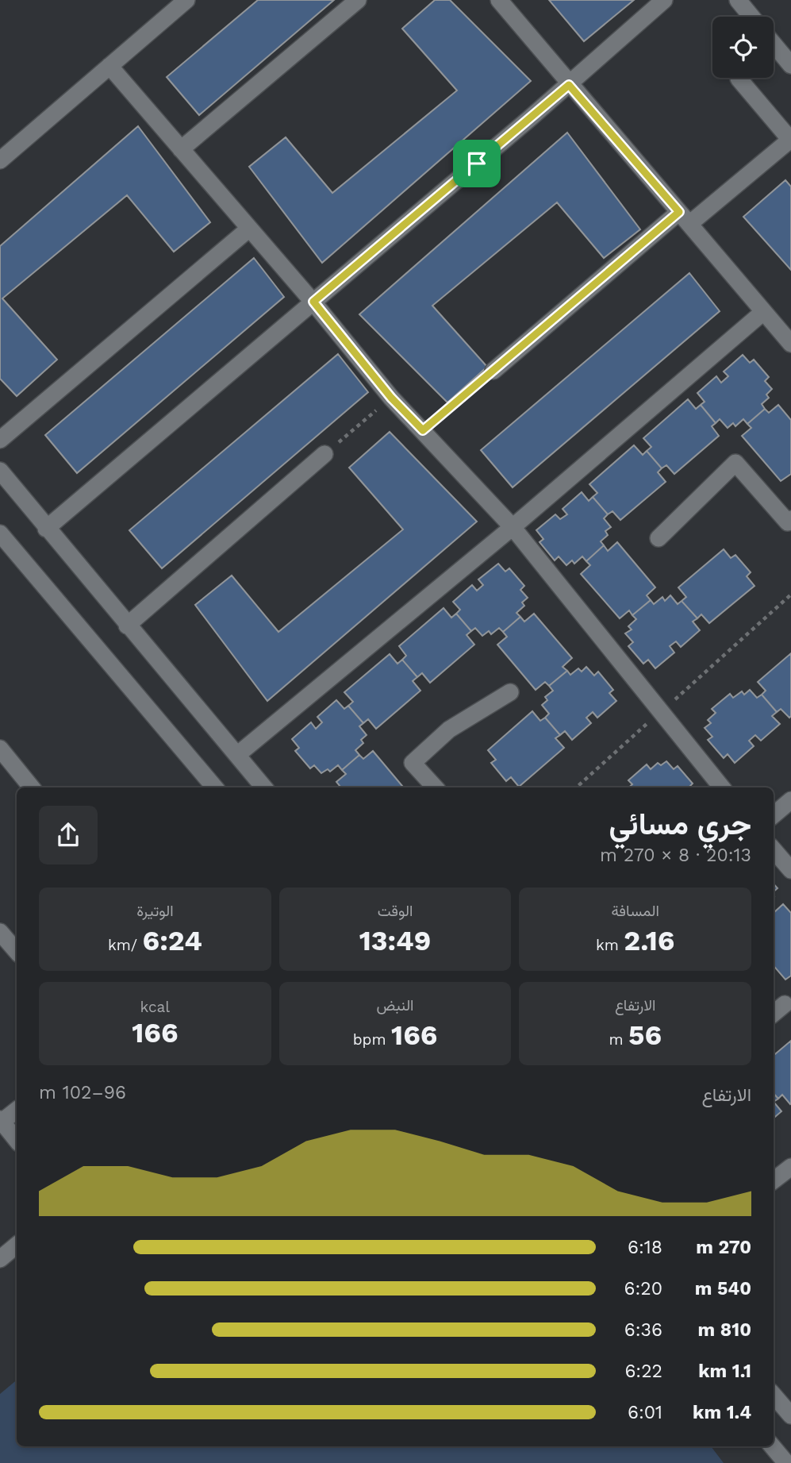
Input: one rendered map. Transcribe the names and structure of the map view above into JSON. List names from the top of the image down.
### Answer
{
  "page": {
    "heading": ["جري مسائي", "20:13 · 8 × 270 m"],
    "stats": [
      ["المسافة", "2.16 km"],
      ["الوقت", "13:49"],
      ["الوتيرة", "6:24 /km"],
      ["الارتفاع", "56 m"],
      ["النبض", "166 bpm"],
      ["kcal", "166"]
    ],
    "chart": ["الارتفاع", "96–102 m"],
    "list": [
      {
        "name": "270 m",
        "note": "6:18"
      },
      {
        "name": "540 m",
        "note": "6:20"
      },
      {
        "name": "810 m",
        "note": "6:36"
      },
      {
        "name": "1.1 km",
        "note": "6:22"
      },
      {
        "name": "1.4 km",
        "note": "6:01"
      }
    ]
  }
}
